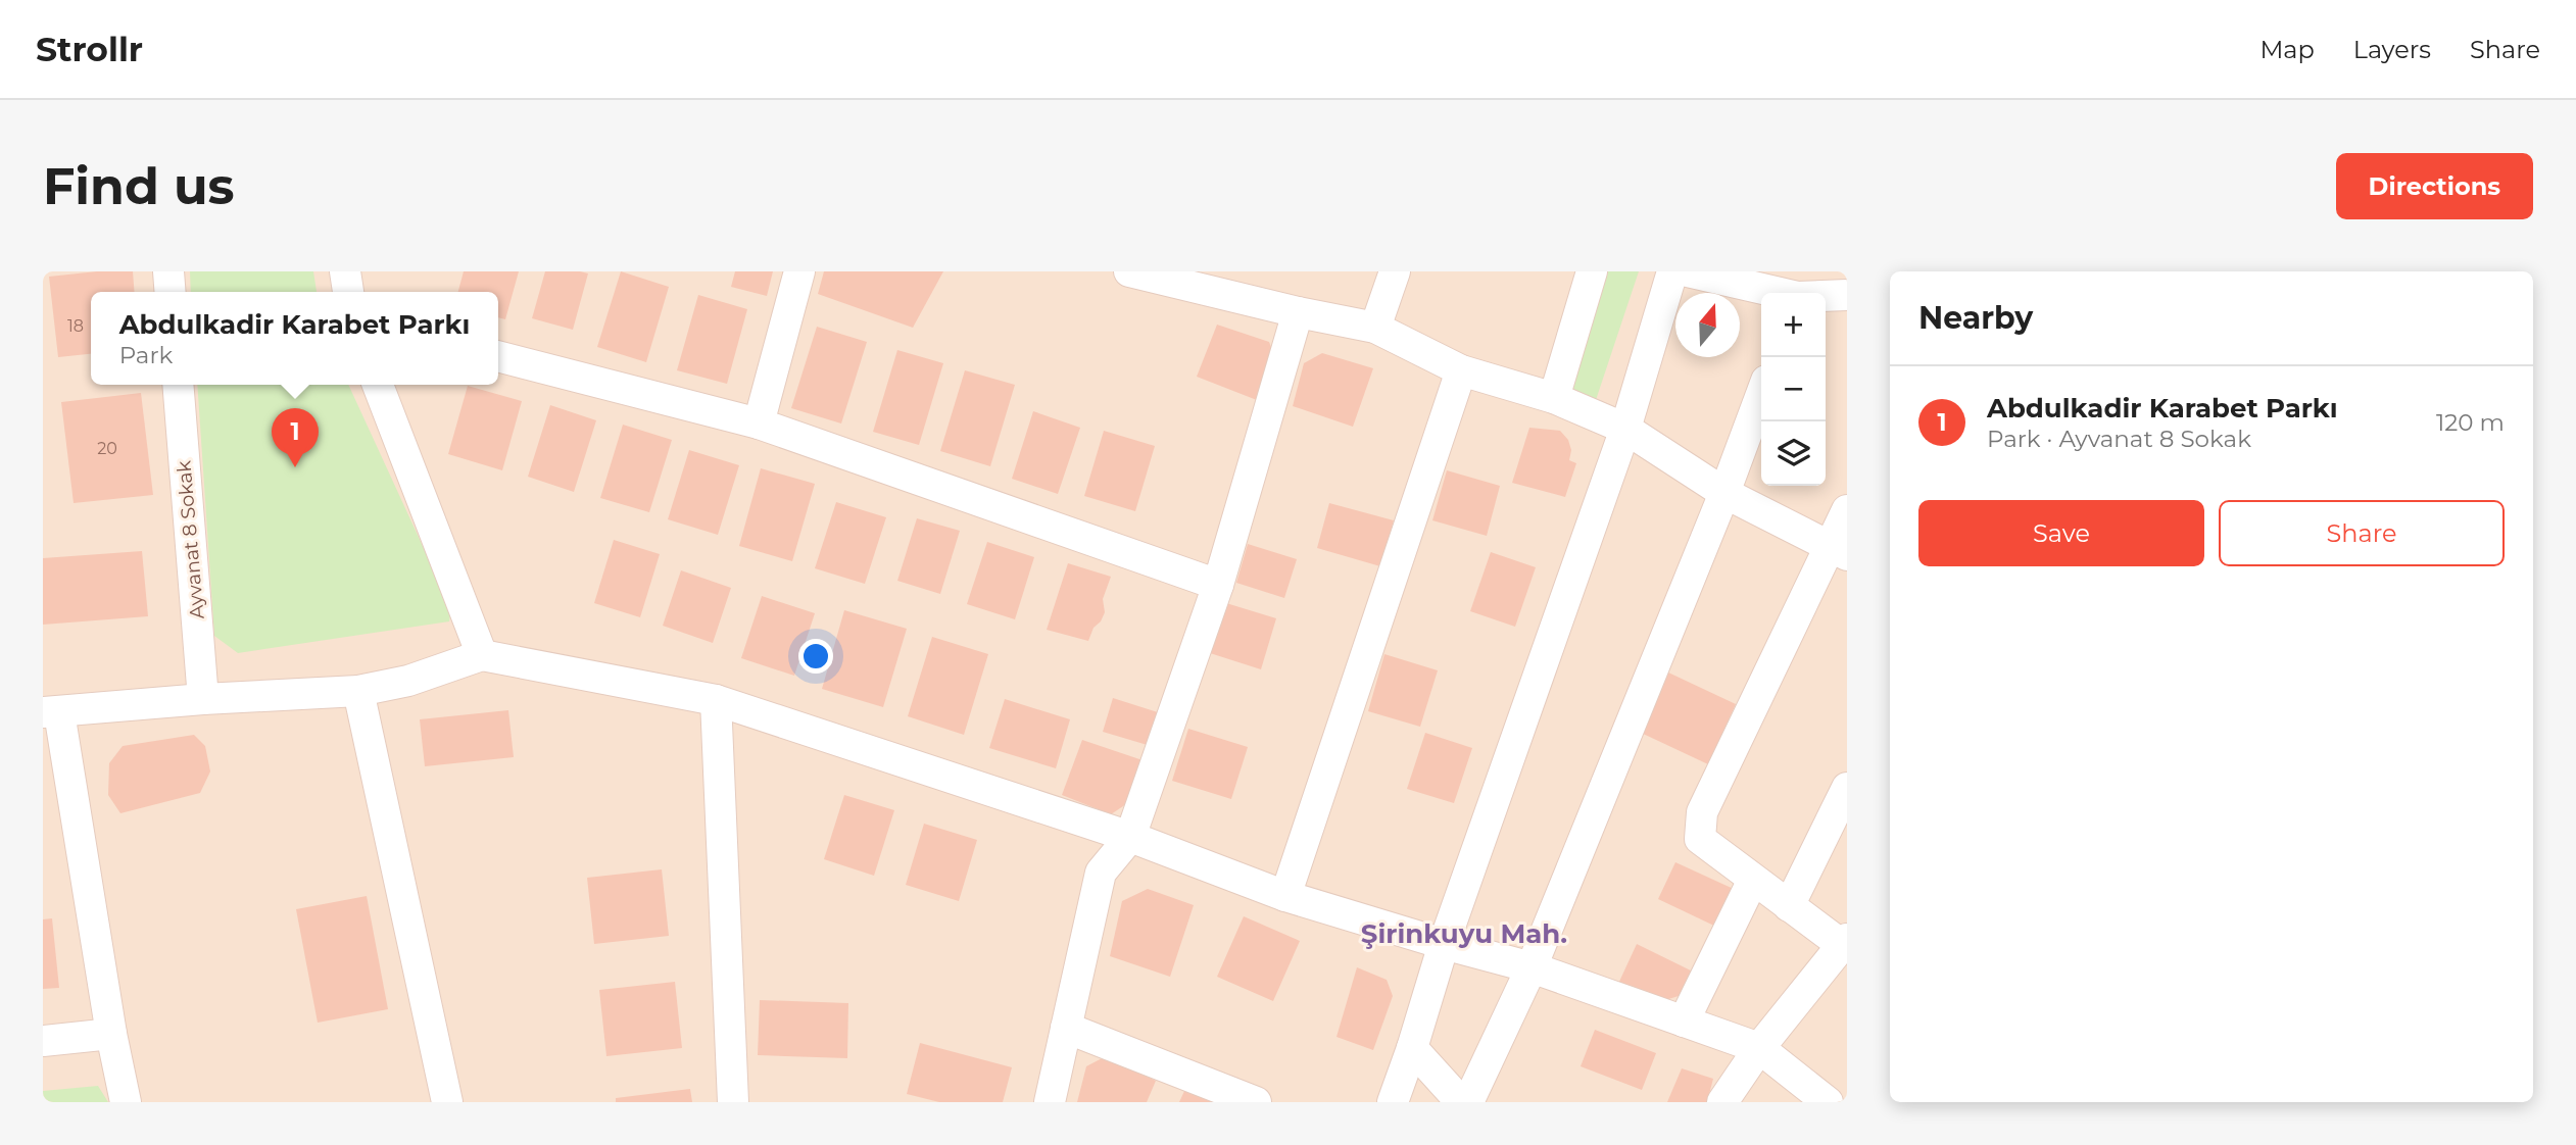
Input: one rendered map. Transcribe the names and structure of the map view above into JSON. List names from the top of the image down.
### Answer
{
  "streets": {
    "street": ["Ayvanat 8 Sokak"]
  },
  "districts": ["Şirinkuyu Mah."],
  "house_numbers": ["18", "20"],
  "north": "top",
  "page": {
    "header": "Strollr",
    "nav": ["Map", "Layers", "Share"],
    "buttons": [
      "Directions",
      ["Save", "Share"]
    ],
    "title": "Find us",
    "heading": "Nearby",
    "popup": ["Abdulkadir Karabet Parkı", "Park"],
    "map_buttons": ["+", "−"],
    "list": [
      {
        "mark": "1",
        "name": "Abdulkadir Karabet Parkı",
        "note": "Park · Ayvanat 8 Sokak",
        "value": "120 m"
      }
    ],
    "pins": "1"
  }
}
